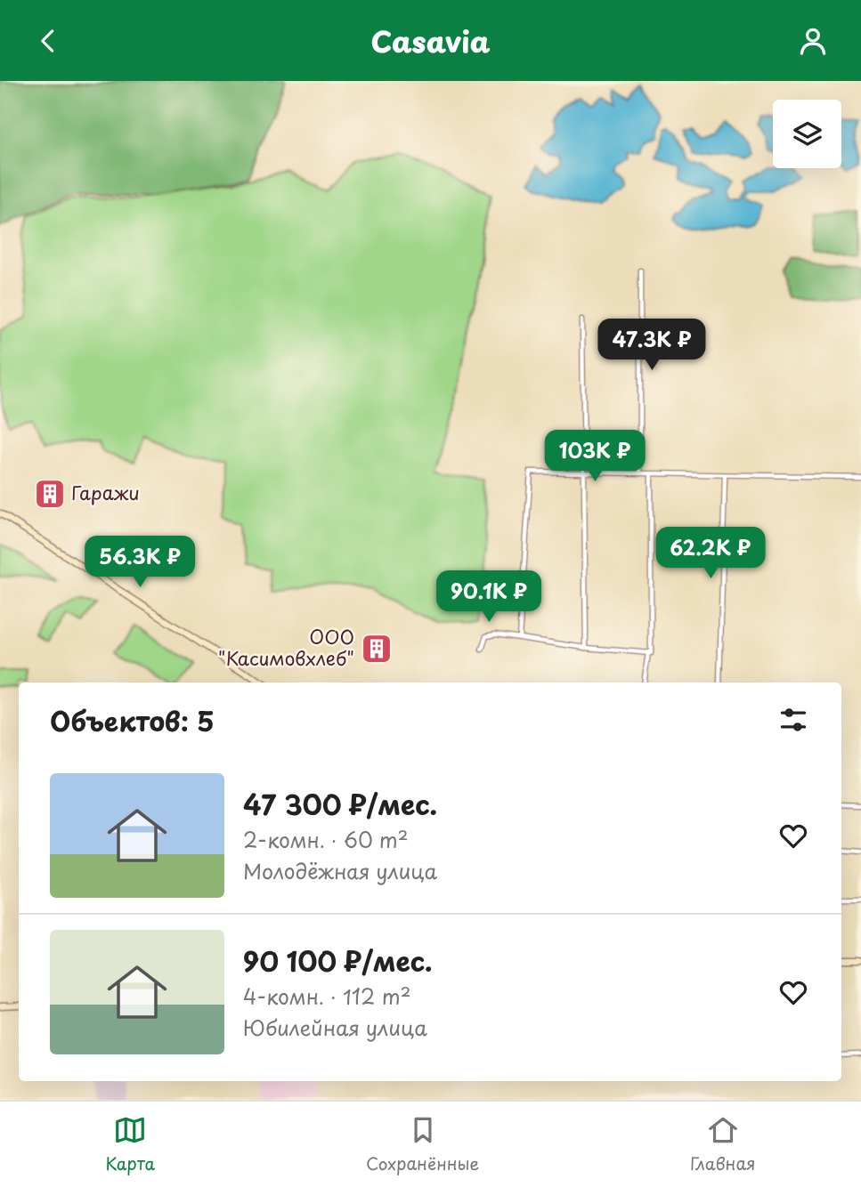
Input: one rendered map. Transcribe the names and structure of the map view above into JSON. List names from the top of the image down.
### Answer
{
  "places": {
    "building": ["Гаражи", "ООО \"Касимовхлеб\""]
  },
  "page": {
    "header": "Casavia",
    "price": [
      "47.3K ₽",
      "103K ₽",
      "62.2K ₽",
      "56.3K ₽",
      "90.1K ₽"
    ],
    "heading": "Объектов: 5",
    "list": [
      {
        "name": "47 300 ₽/мес.",
        "note": "2-комн. · 60 m² · Молодёжная улица"
      },
      {
        "name": "90 100 ₽/мес.",
        "note": "4-комн. · 112 m² · Юбилейная улица"
      }
    ],
    "tabs": ["Карта", "Сохранённые", "Главная"]
  }
}
